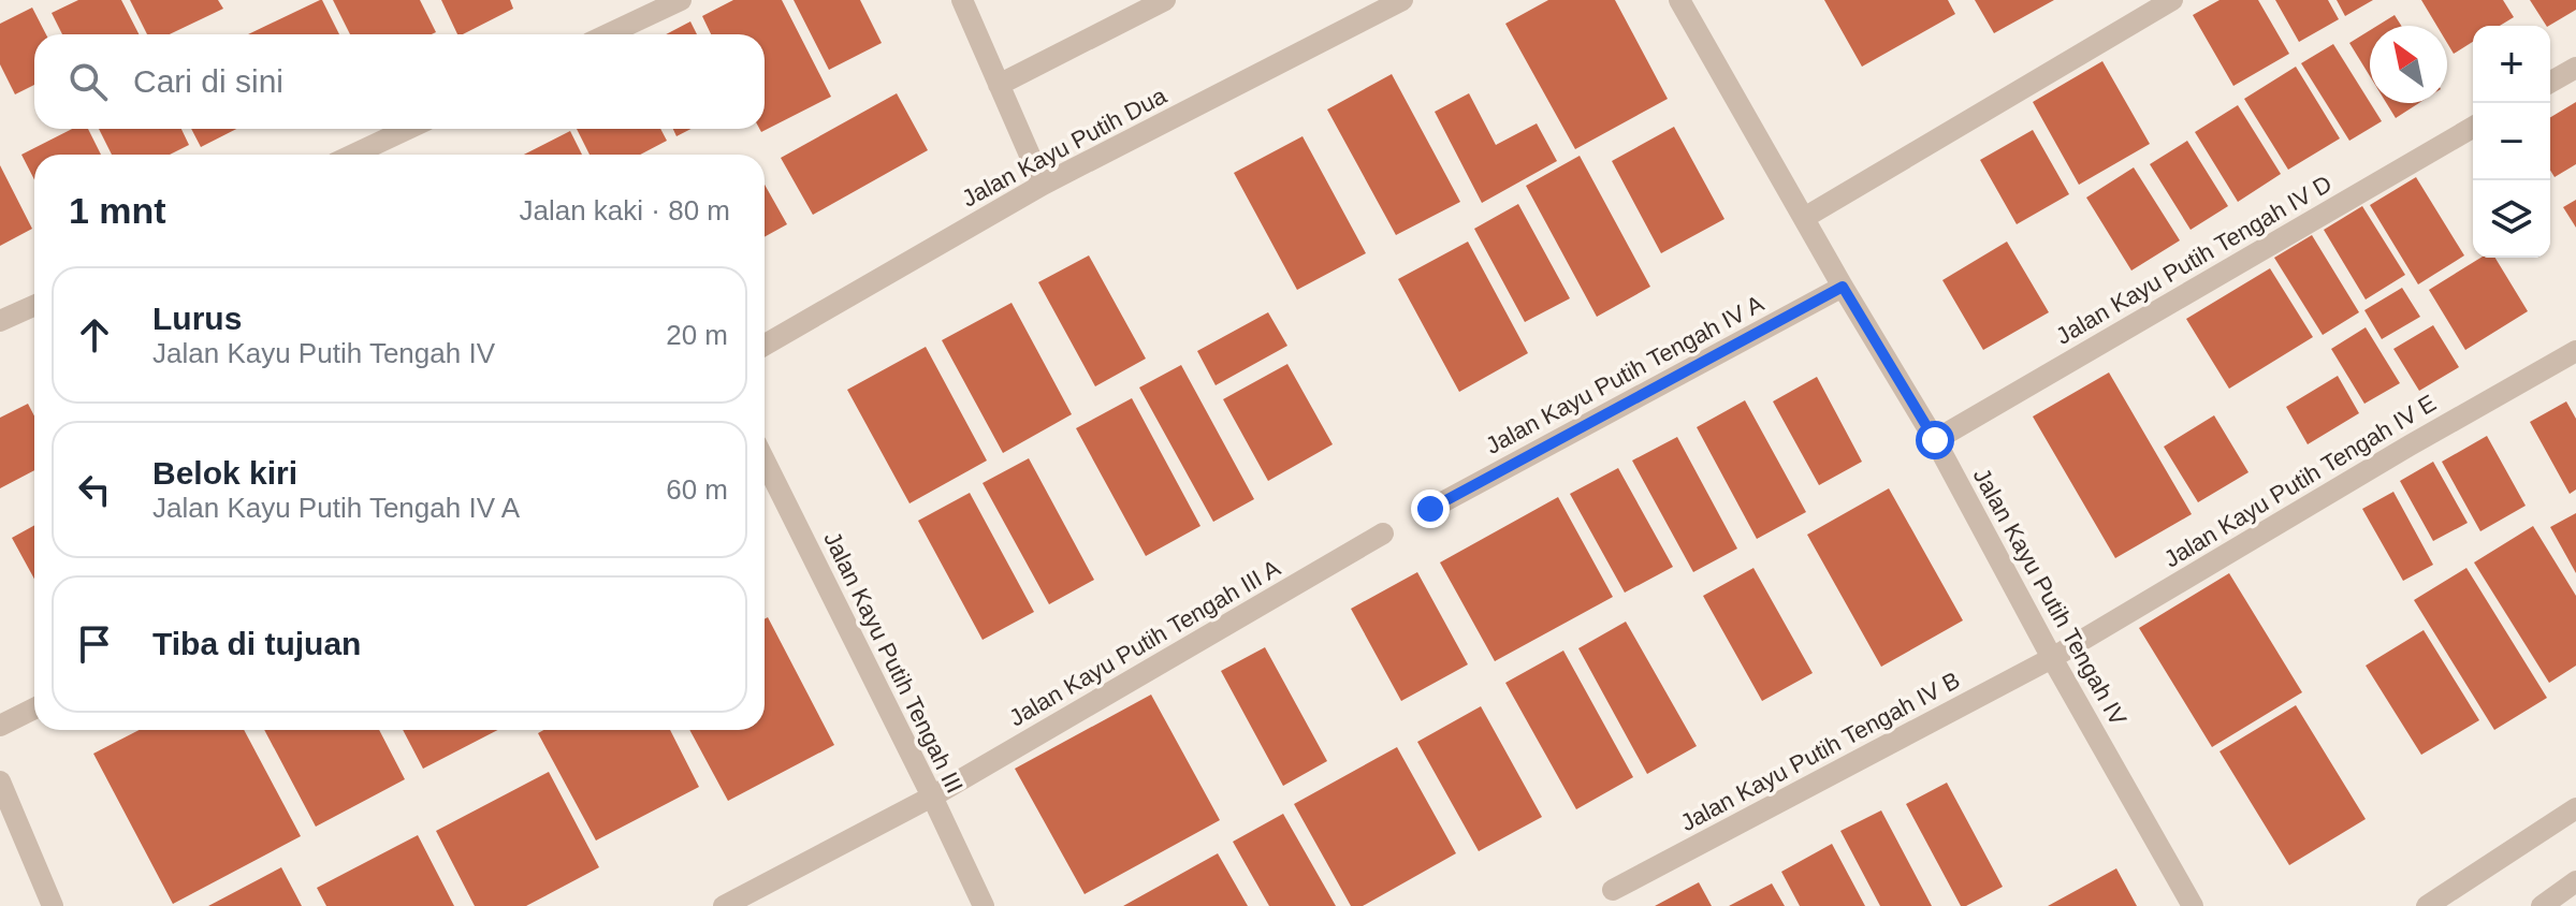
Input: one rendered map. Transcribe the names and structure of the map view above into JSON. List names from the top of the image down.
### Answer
{
  "streets": {
    "street": [
      "Jalan Kayu Putih Dua",
      "Jalan Kayu Putih Tengah IV D",
      "Jalan Kayu Putih Tengah IV A",
      "Jalan Kayu Putih Tengah IV E",
      "Jalan Kayu Putih Tengah IV",
      "Jalan Kayu Putih Tengah III A",
      "Jalan Kayu Putih Tengah III",
      "Jalan Kayu Putih Tengah IV B"
    ]
  },
  "crossings": [
    ["Jalan Kayu Putih Tengah IV D", "Jalan Kayu Putih Tengah IV"],
    ["Jalan Kayu Putih Tengah IV A", "Jalan Kayu Putih Tengah IV"],
    ["Jalan Kayu Putih Tengah IV E", "Jalan Kayu Putih Tengah IV"],
    ["Jalan Kayu Putih Tengah IV E", "Jalan Kayu Putih Tengah IV B"],
    ["Jalan Kayu Putih Tengah IV", "Jalan Kayu Putih Tengah IV B"],
    ["Jalan Kayu Putih Tengah III A", "Jalan Kayu Putih Tengah III"]
  ],
  "north": "top left",
  "page": {
    "map_buttons": ["+", "−"],
    "search": "Cari di sini",
    "heading": ["1 mnt", "Jalan kaki · 80 m"],
    "list": [
      ["Lurus", "Jalan Kayu Putih Tengah IV", "20 m"],
      ["Belok kiri", "Jalan Kayu Putih Tengah IV A", "60 m"],
      "Tiba di tujuan"
    ]
  }
}
